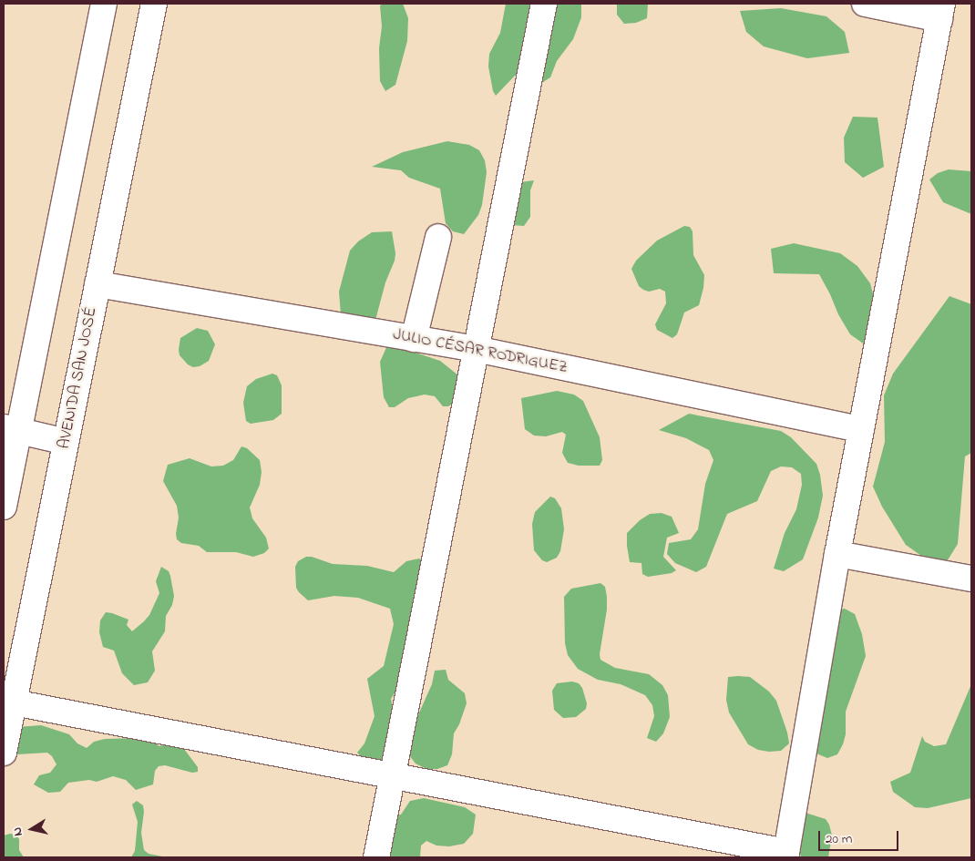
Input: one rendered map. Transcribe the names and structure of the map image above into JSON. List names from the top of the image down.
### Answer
{
  "streets": {
    "street": ["JULIO CÉSAR RODRIGUEZ", "AVENIDA SAN JOSÉ"]
  },
  "crossings": [
    ["JULIO CÉSAR RODRIGUEZ", "AVENIDA SAN JOSÉ"]
  ],
  "scale_bar": "20 m",
  "north": "left"
}
